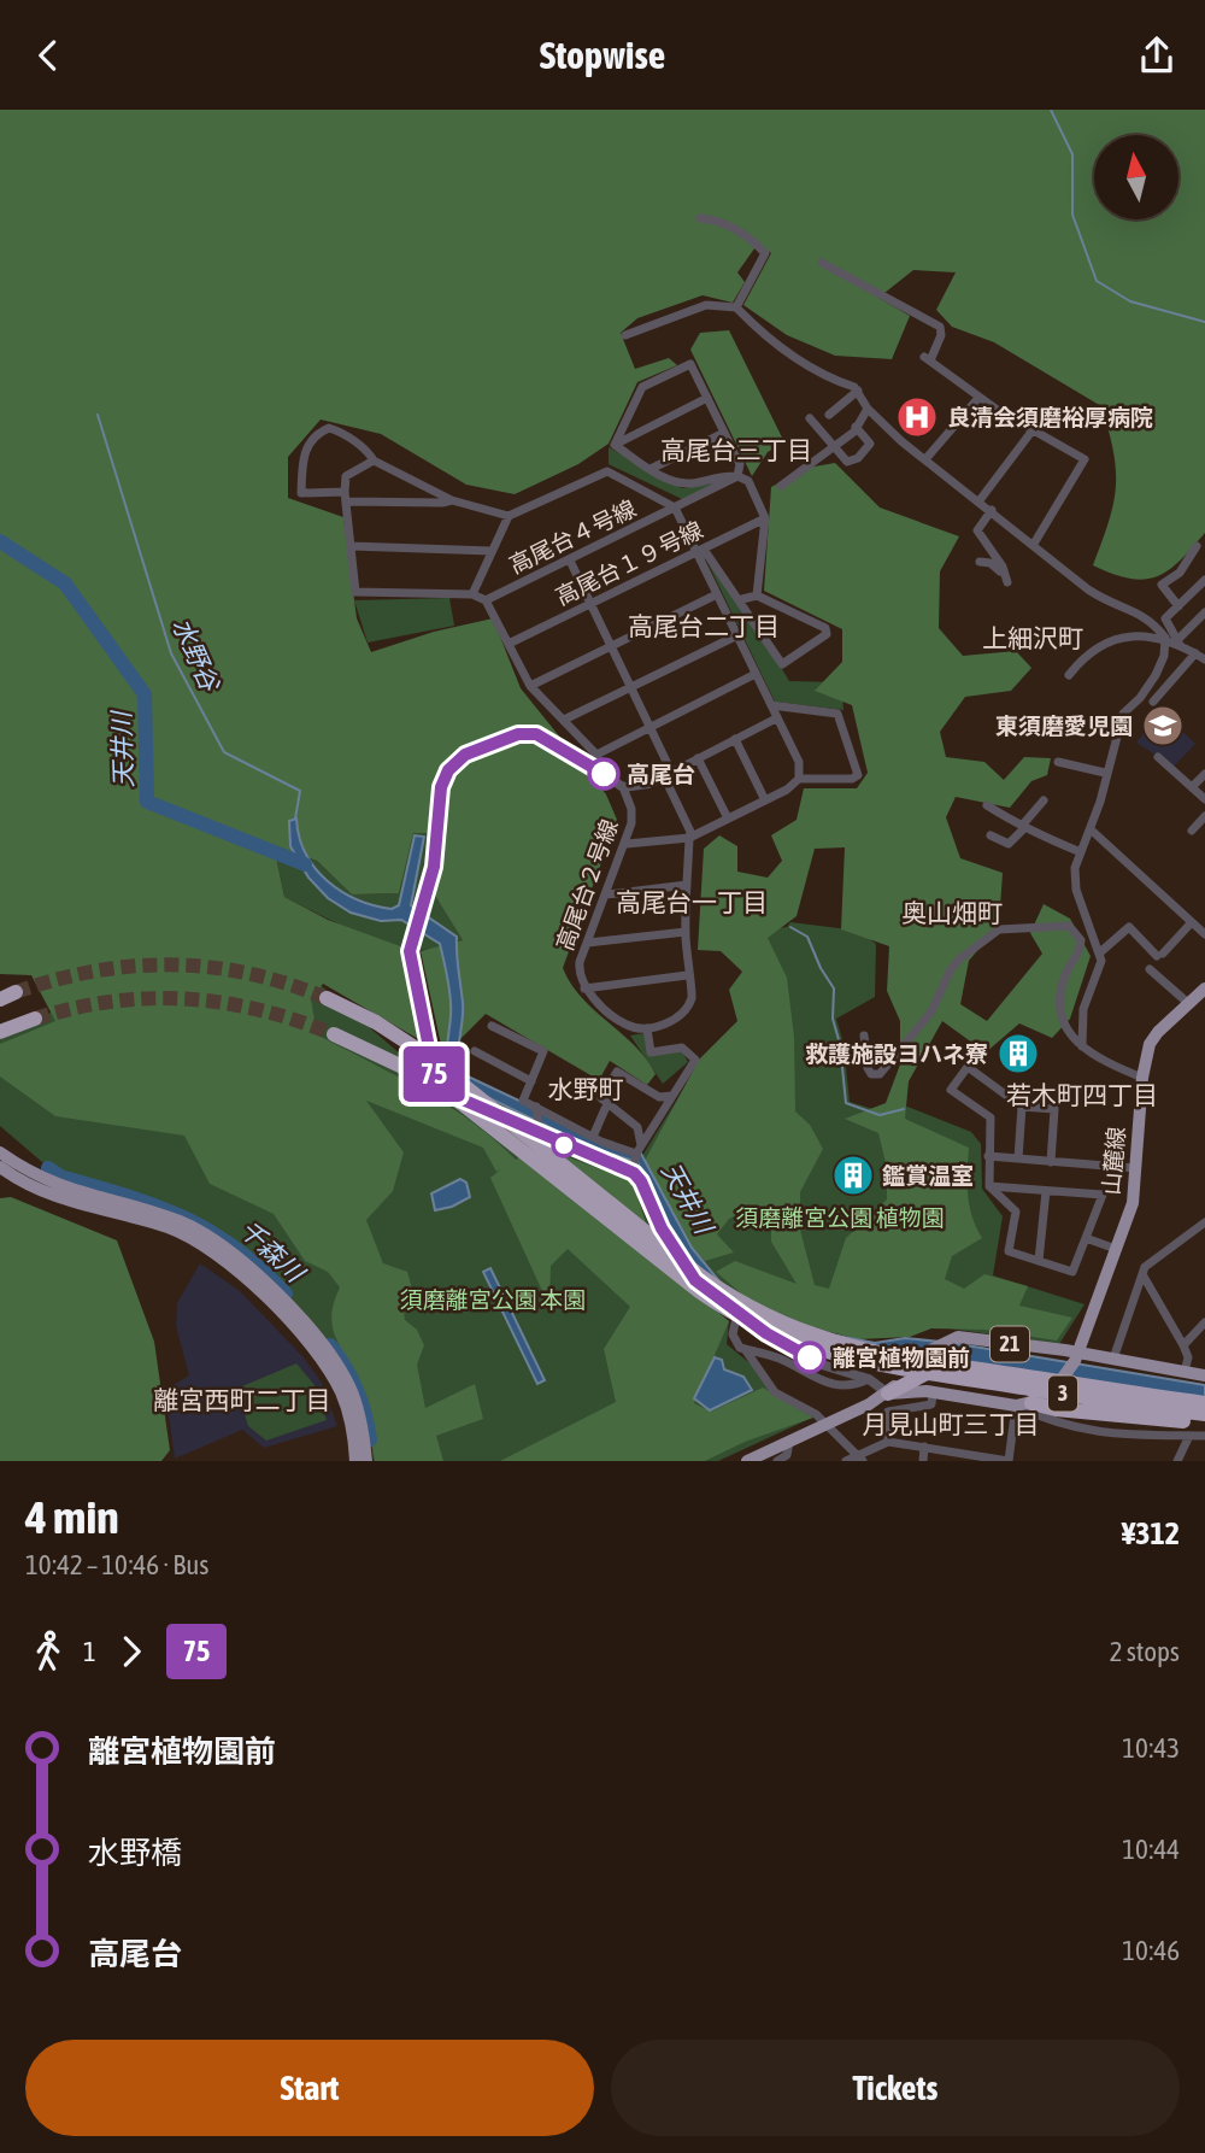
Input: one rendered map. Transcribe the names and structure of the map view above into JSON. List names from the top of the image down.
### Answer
{
  "streets": {
    "highway": ["3"],
    "main road": ["山麓線", "21"],
    "street": ["高尾台４号線", "高尾台１９号線", "高尾台２号線"]
  },
  "crossings": [
    ["山麓線", "21"],
    ["21", "3"]
  ],
  "districts": [
    "高尾台三丁目",
    "高尾台二丁目",
    "上細沢町",
    "高尾台一丁目",
    "奥山畑町",
    "水野町",
    "若木町四丁目",
    "離宮西町二丁目",
    "月見山町三丁目"
  ],
  "water": ["水野谷", "天井川", "千森川"],
  "parks": ["須磨離宮公園 植物園", "須磨離宮公園 本園"],
  "places": {
    "hospital": ["良清会須磨裕厚病院"],
    "school or university": ["東須磨愛児園"],
    "other": ["高尾台", "離宮植物園前"],
    "building": ["救護施設ヨハネ寮", "鑑賞温室"]
  },
  "lines": ["bus line 75"],
  "north": "top",
  "page": {
    "header": "Stopwise",
    "on_map": "75",
    "heading": ["4 min", "10:42 – 10:46 · Bus", "¥312"],
    "legs": ["1", "75", "2 stops"],
    "list": [
      {
        "name": "離宮植物園前",
        "value": "10:43"
      },
      {
        "name": "水野橋",
        "value": "10:44"
      },
      {
        "name": "高尾台",
        "value": "10:46"
      }
    ],
    "buttons": ["Start", "Tickets"]
  }
}
